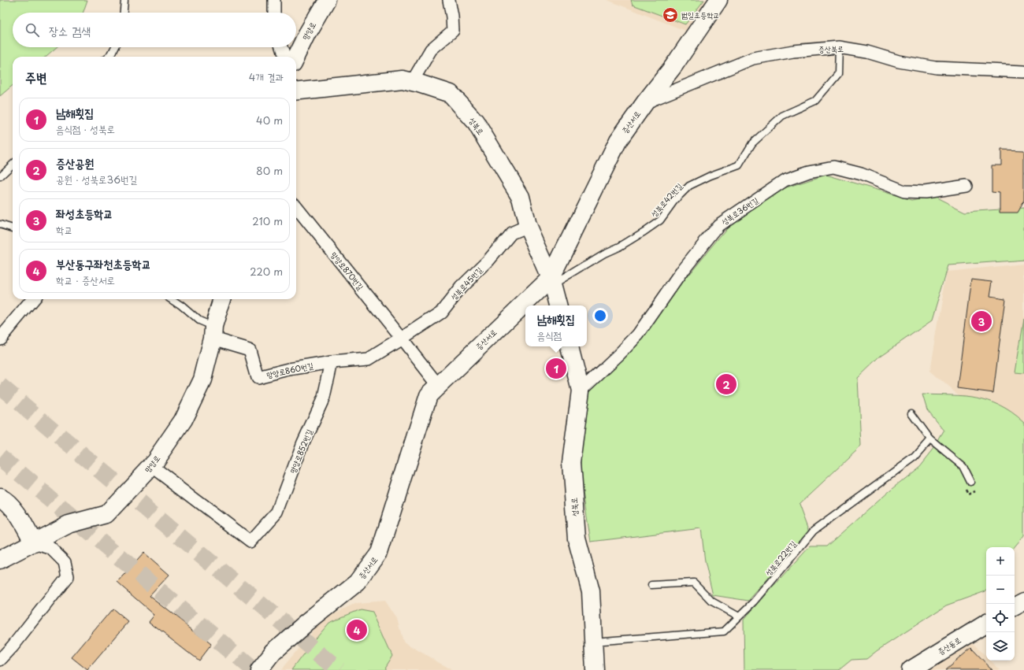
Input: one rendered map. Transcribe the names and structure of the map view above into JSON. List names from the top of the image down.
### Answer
{
  "streets": {
    "street": [
      "망양로",
      "증산북로",
      "증산서로",
      "성북로",
      "성북로36번길",
      "망양로870번길",
      "성북로45번길",
      "망양로860번길",
      "망양로852번길",
      "증산동로"
    ],
    "lane": ["성북로42번길", "성북로22번길"]
  },
  "crossings": [
    ["망양로", "망양로860번길"],
    ["망양로", "망양로852번길"],
    ["증산북로", "증산서로"],
    ["증산북로", "성북로42번길"],
    ["증산서로", "성북로"],
    ["증산서로", "성북로42번길"],
    ["성북로", "성북로42번길"],
    ["성북로", "성북로36번길"],
    ["성북로", "성북로45번길"],
    ["성북로", "성북로22번길"],
    ["망양로870번길", "성북로45번길"],
    ["망양로860번길", "망양로852번길"]
  ],
  "places": {
    "school or university": ["범일초등학교"]
  },
  "page": {
    "search": "장소 검색",
    "heading": ["주변", "4개 결과"],
    "list": [
      {
        "mark": "1",
        "name": "남해횟집",
        "note": "음식점 · 성북로",
        "value": "40 m"
      },
      {
        "mark": "2",
        "name": "증산공원",
        "note": "공원 · 성북로36번길",
        "value": "80 m"
      },
      {
        "mark": "3",
        "name": "좌성초등학교",
        "note": "학교",
        "value": "210 m"
      },
      {
        "mark": "4",
        "name": "부산동구좌천초등학교",
        "note": "학교 · 증산서로",
        "value": "220 m"
      }
    ],
    "popup": ["남해횟집", "음식점"],
    "pins": [
      "3",
      "1",
      "2",
      "4"
    ],
    "map_buttons": ["+", "−"]
  }
}
